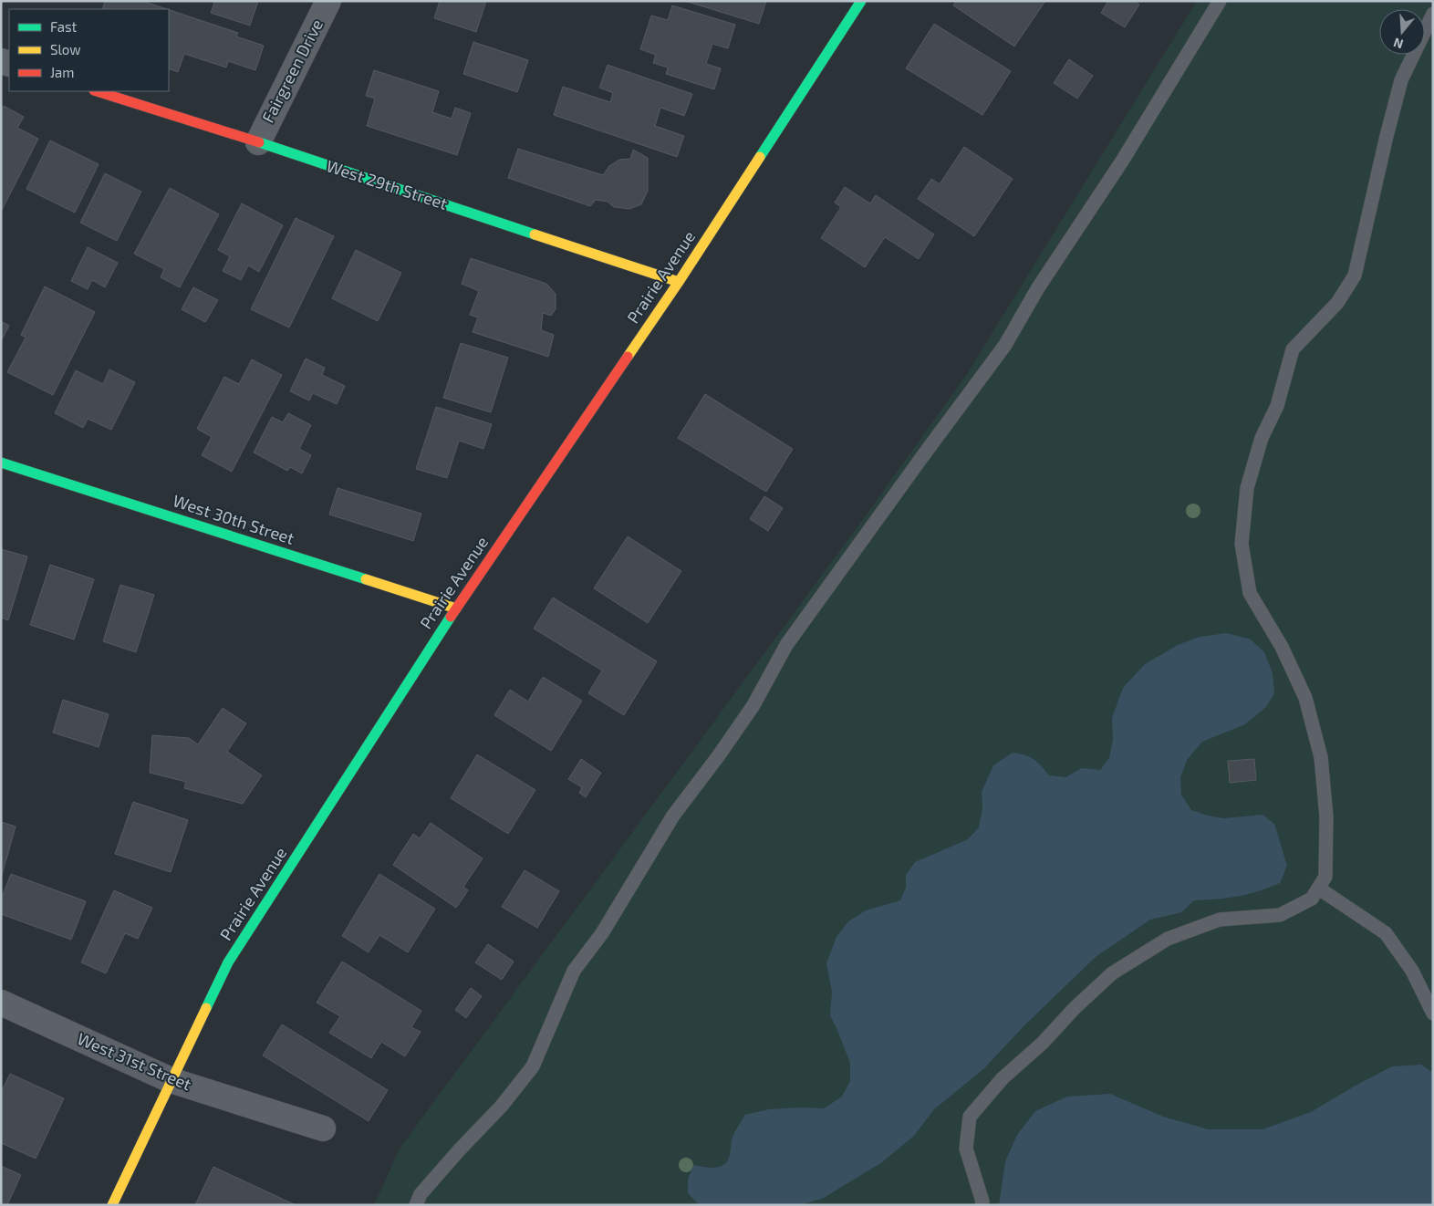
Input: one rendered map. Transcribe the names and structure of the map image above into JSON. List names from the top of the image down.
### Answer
{
  "streets": {
    "street": [
      "Fairgreen Drive",
      "West 29th Street",
      "Prairie Avenue",
      "West 30th Street",
      "West 31st Street"
    ]
  },
  "crossings": [
    ["Fairgreen Drive", "West 29th Street"],
    ["West 29th Street", "Prairie Avenue"],
    ["Prairie Avenue", "West 30th Street"],
    ["Prairie Avenue", "West 31st Street"]
  ],
  "legend": ["Fast", "Slow", "Jam"],
  "north": "bottom"
}
